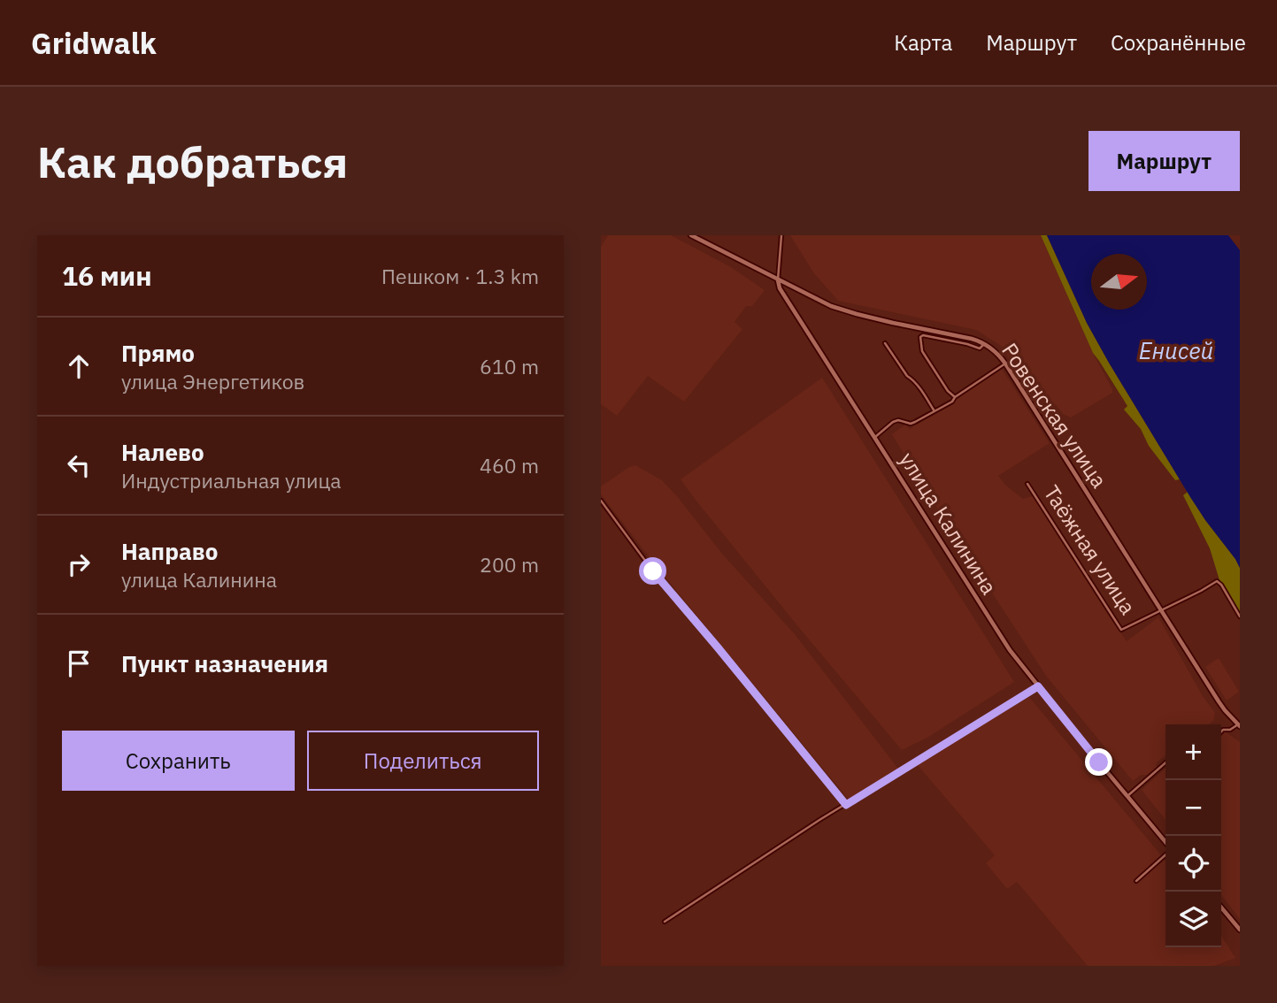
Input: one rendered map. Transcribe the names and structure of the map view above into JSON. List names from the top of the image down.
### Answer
{
  "streets": {
    "main road": ["Ровенская улица", "улица Калинина"],
    "street": ["Таёжная улица"]
  },
  "crossings": [
    ["Ровенская улица", "улица Калинина"],
    ["Ровенская улица", "Таёжная улица"]
  ],
  "water": ["Енисей"],
  "north": "right",
  "page": {
    "header": "Gridwalk",
    "nav": ["Карта", "Маршрут", "Сохранённые"],
    "buttons": [
      "Маршрут",
      ["Сохранить", "Поделиться"]
    ],
    "title": "Как добраться",
    "heading": ["16 мин", "Пешком · 1.3 km"],
    "list": [
      ["Прямо", "улица Энергетиков", "610 m"],
      ["Налево", "Индустриальная улица", "460 m"],
      ["Направо", "улица Калинина", "200 m"],
      "Пункт назначения"
    ],
    "map_buttons": ["+", "−"]
  }
}
